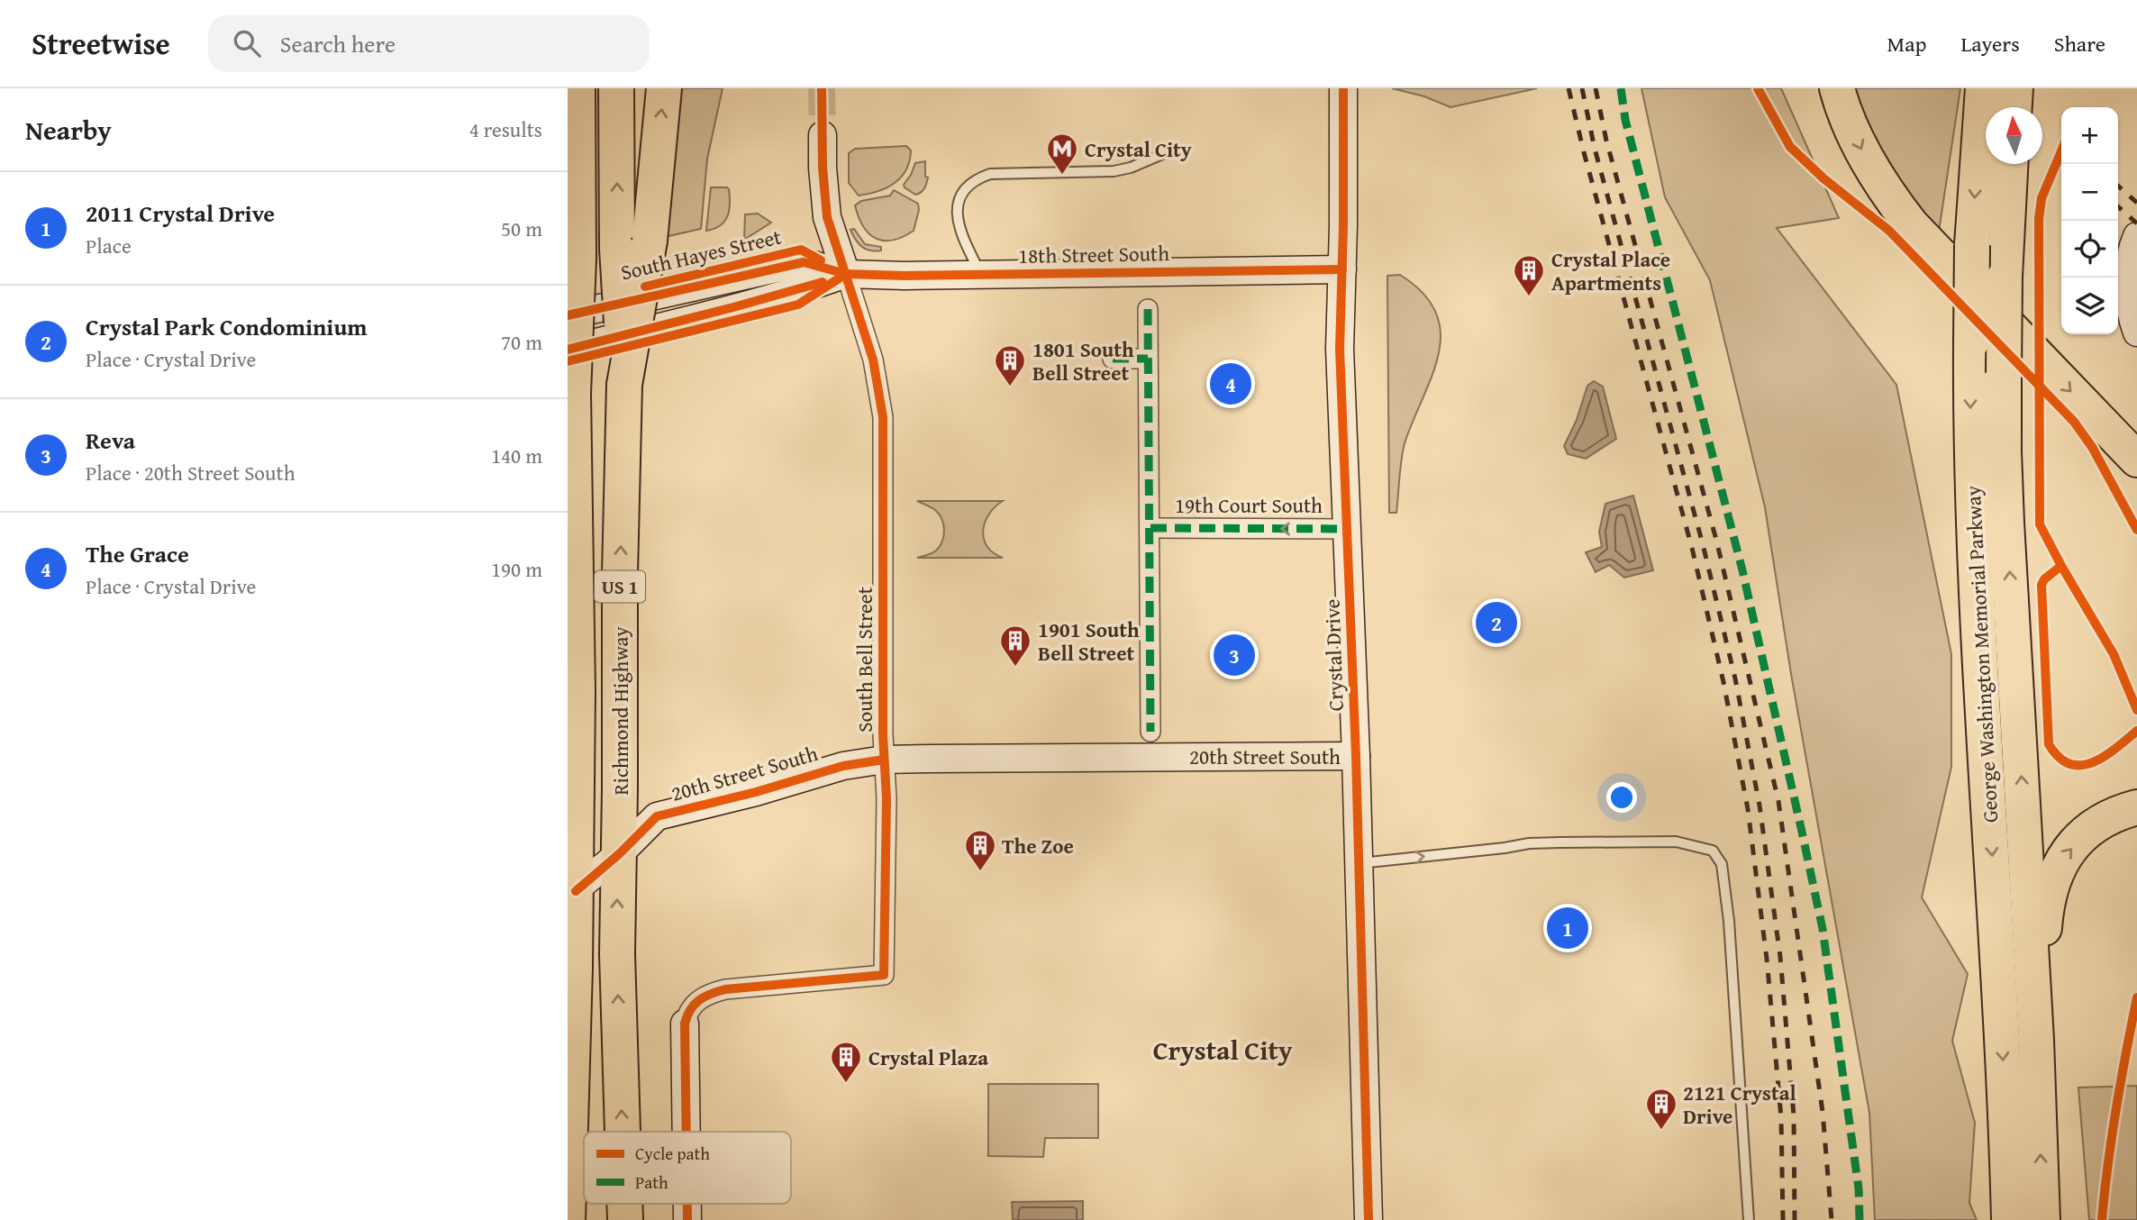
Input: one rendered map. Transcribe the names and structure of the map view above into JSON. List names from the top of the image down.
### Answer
{
  "streets": {
    "highway": ["US 1", "George Washington Memorial Parkway", "Richmond Highway"],
    "street": [
      "18th Street South",
      "19th Court South",
      "Crystal Drive",
      "South Bell Street",
      "20th Street South"
    ],
    "cycle path": ["South Hayes Street"]
  },
  "crossings": [
    ["18th Street South", "Crystal Drive"],
    ["18th Street South", "South Bell Street"],
    ["19th Court South", "Crystal Drive"],
    ["Crystal Drive", "20th Street South"],
    ["South Bell Street", "20th Street South"],
    ["Richmond Highway", "20th Street South"]
  ],
  "one_way": ["19th Court South"],
  "districts": ["Crystal City"],
  "places": {
    "metro station": ["Crystal City"],
    "building": [
      "Crystal Place Apartments",
      "1801 South Bell Street",
      "1901 South Bell Street",
      "The Zoe",
      "Crystal Plaza",
      "2121 Crystal Drive"
    ]
  },
  "legend": ["Cycle path", "Path"],
  "north": "top",
  "page": {
    "header": "Streetwise",
    "search": "Search here",
    "nav": ["Map", "Layers", "Share"],
    "heading": ["Nearby", "4 results"],
    "map_buttons": ["+", "−"],
    "list": [
      {
        "mark": "1",
        "name": "2011 Crystal Drive",
        "note": "Place",
        "value": "50 m"
      },
      {
        "mark": "2",
        "name": "Crystal Park Condominium",
        "note": "Place · Crystal Drive",
        "value": "70 m"
      },
      {
        "mark": "3",
        "name": "Reva",
        "note": "Place · 20th Street South",
        "value": "140 m"
      },
      {
        "mark": "4",
        "name": "The Grace",
        "note": "Place · Crystal Drive",
        "value": "190 m"
      }
    ],
    "pins": [
      "4",
      "2",
      "3",
      "1"
    ]
  }
}
